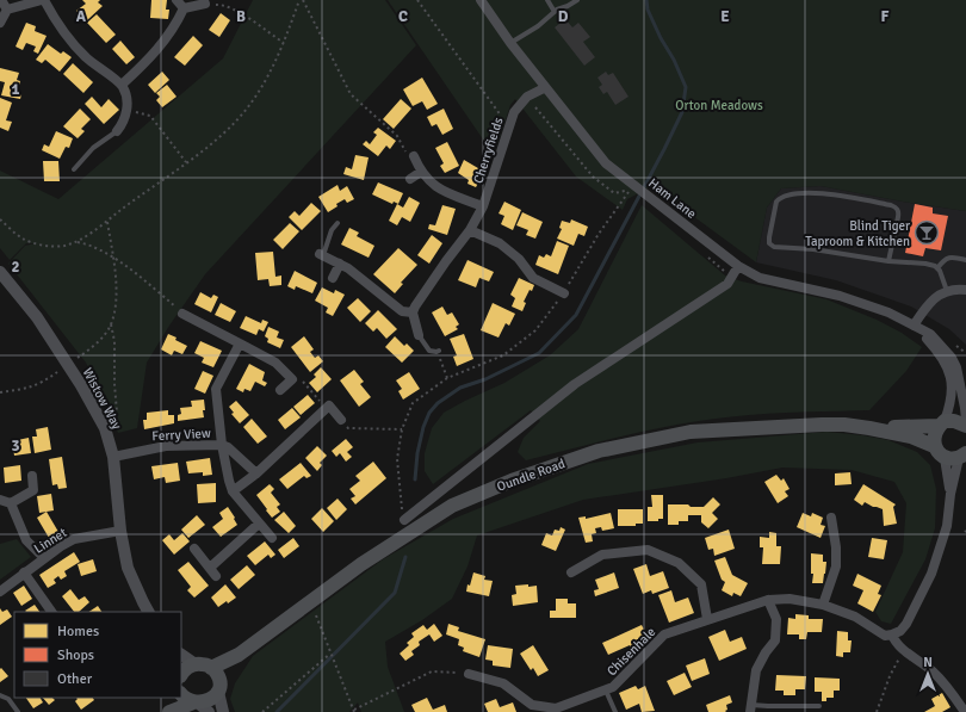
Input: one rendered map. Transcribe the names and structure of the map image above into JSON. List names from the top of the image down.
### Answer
{
  "streets": {
    "main road": ["Oundle Road"],
    "street": [
      "Cherryfields",
      "Ham Lane",
      "Wistow Way",
      "Ferry View",
      "Linnet",
      "Chisenhale"
    ]
  },
  "crossings": [
    ["Cherryfields", "Ham Lane"],
    ["Ham Lane", "Oundle Road"],
    ["Wistow Way", "Ferry View"],
    ["Wistow Way", "Linnet"]
  ],
  "parks": ["Orton Meadows"],
  "places": {
    "bar": ["Blind Tiger Taproom & Kitchen"]
  },
  "legend": ["Homes", "Shops", "Other"],
  "north": "top",
  "grid": {
    "columns": [
      "A",
      "B",
      "C",
      "D",
      "E",
      "F"
    ],
    "rows": ["1", "2", "3"]
  }
}
